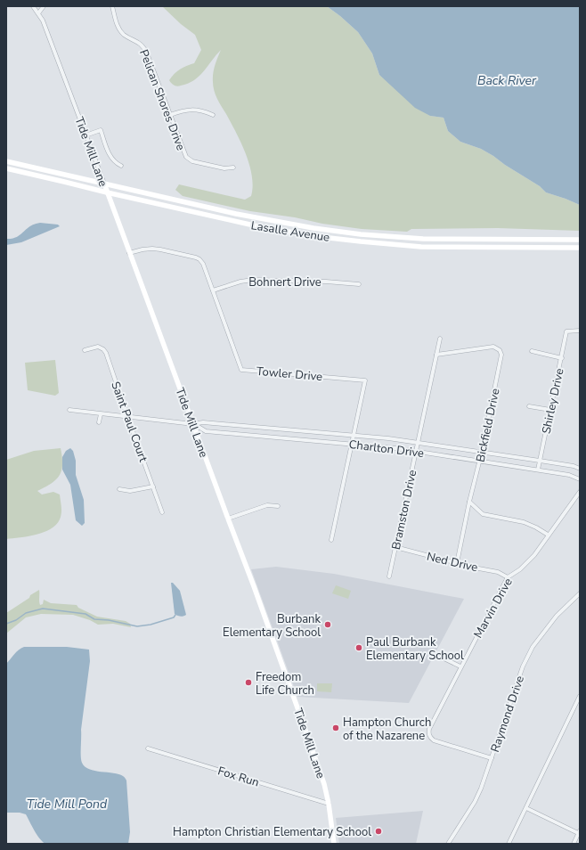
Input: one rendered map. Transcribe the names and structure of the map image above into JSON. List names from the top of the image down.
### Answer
{
  "streets": {
    "main road": ["Tide Mill Lane", "Lasalle Avenue"],
    "street": [
      "Pelican Shores Drive",
      "Bohnert Drive",
      "Towler Drive",
      "Shirley Drive",
      "Saint Paul Court",
      "Bickfield Drive",
      "Charlton Drive",
      "Bramston Drive",
      "Ned Drive",
      "Marvin Drive",
      "Raymond Drive",
      "Fox Run"
    ]
  },
  "crossings": [
    ["Tide Mill Lane", "Lasalle Avenue"],
    ["Tide Mill Lane", "Towler Drive"],
    ["Tide Mill Lane", "Charlton Drive"],
    ["Tide Mill Lane", "Fox Run"],
    ["Bohnert Drive", "Towler Drive"],
    ["Towler Drive", "Charlton Drive"],
    ["Shirley Drive", "Charlton Drive"],
    ["Saint Paul Court", "Charlton Drive"],
    ["Bickfield Drive", "Charlton Drive"],
    ["Bickfield Drive", "Bramston Drive"],
    ["Bickfield Drive", "Ned Drive"],
    ["Charlton Drive", "Bramston Drive"],
    ["Bramston Drive", "Ned Drive"],
    ["Ned Drive", "Marvin Drive"],
    ["Marvin Drive", "Raymond Drive"]
  ],
  "water": ["Back River", "Tide Mill Pond"],
  "places": [
    "Burbank Elementary School",
    "Paul Burbank Elementary School",
    "Freedom Life Church",
    "Hampton Church of the Nazarene",
    "Hampton Christian Elementary School"
  ]
}
